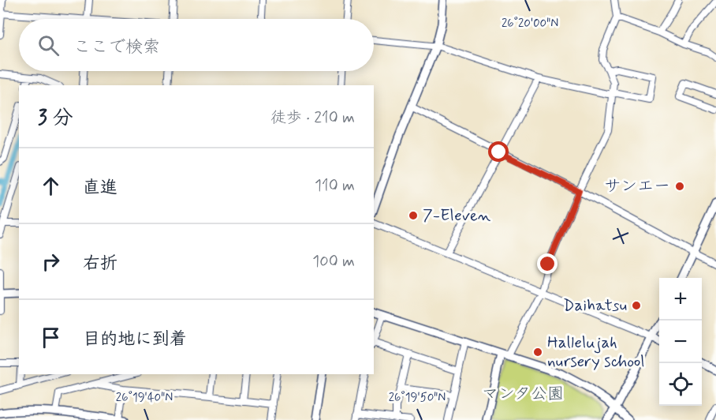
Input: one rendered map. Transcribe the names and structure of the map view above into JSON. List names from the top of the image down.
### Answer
{
  "parks": ["マンタ公園"],
  "places": [
    "サンエー",
    "7-Eleven",
    "Daihatsu",
    "Hallelujah nursery school"
  ],
  "page": {
    "search": "ここで検索",
    "heading": ["3 分", "徒歩 · 210 m"],
    "list": [
      ["直進", "110 m"],
      ["右折", "100 m"],
      "目的地に到着"
    ],
    "map_buttons": ["+", "−"]
  },
  "coordinates": ["26°20'00\"N", "26°19'40\"N", "26°19'50\"N"]
}
